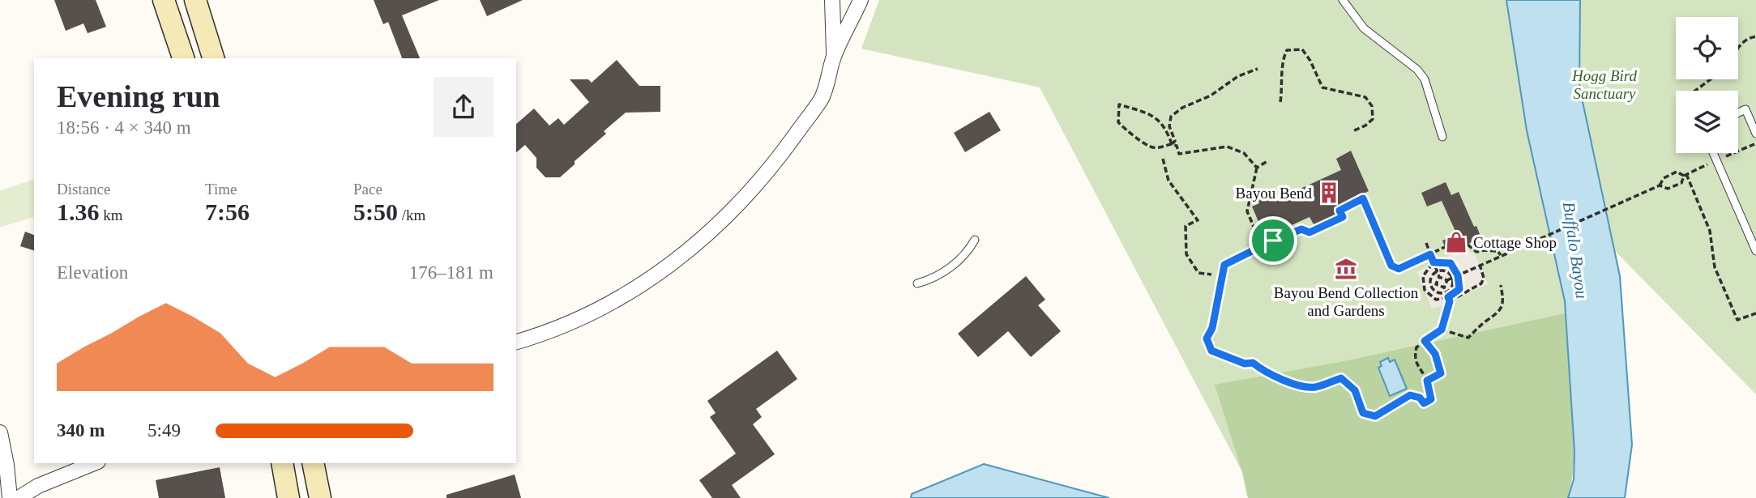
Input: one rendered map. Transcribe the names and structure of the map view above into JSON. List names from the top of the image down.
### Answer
{
  "water": ["Buffalo Bayou"],
  "parks": ["Hogg Bird Sanctuary"],
  "places": {
    "building": ["Bayou Bend"],
    "shop": ["Cottage Shop"],
    "museum": ["Bayou Bend Collection and Gardens"]
  },
  "page": {
    "heading": ["Evening run", "18:56 · 4 × 340 m"],
    "stats": [
      ["Distance", "1.36 km"],
      ["Time", "7:56"],
      ["Pace", "5:50 /km"]
    ],
    "chart": ["Elevation", "176–181 m"],
    "list": [
      {
        "name": "340 m",
        "note": "5:49"
      }
    ]
  }
}
